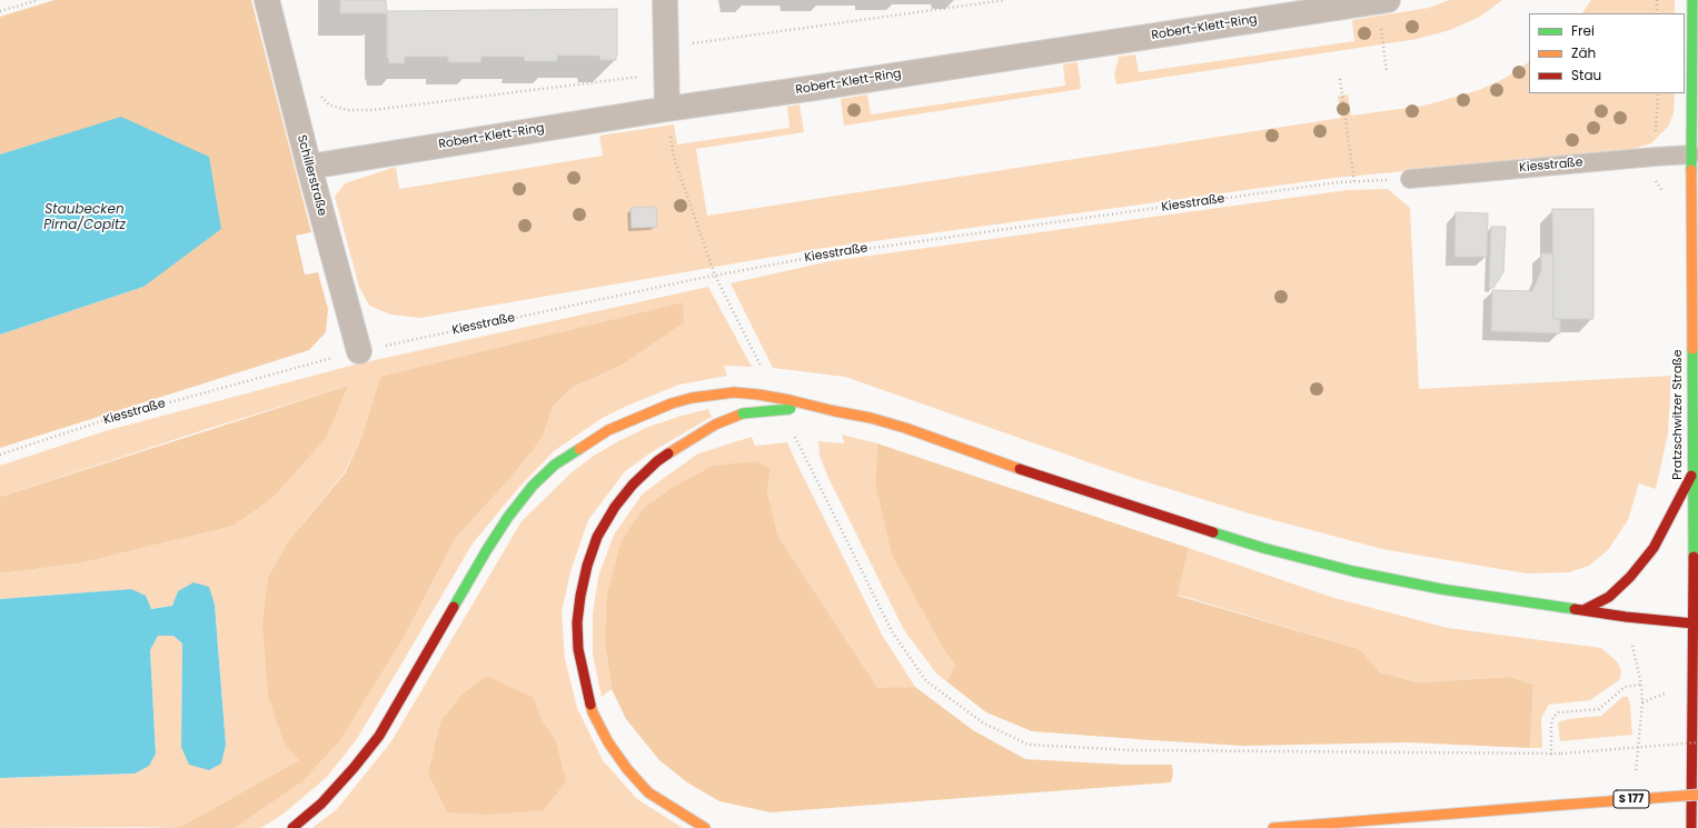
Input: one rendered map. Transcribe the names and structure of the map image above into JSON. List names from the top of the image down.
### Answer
{
  "streets": {
    "main road": ["Pratzschwitzer Straße", "S 177"],
    "street": ["Robert-Klett-Ring", "Schillerstraße"],
    "lane": ["Kiesstraße"]
  },
  "crossings": [
    ["Robert-Klett-Ring", "Schillerstraße"],
    ["Kiesstraße", "Schillerstraße"],
    ["Kiesstraße", "Pratzschwitzer Straße"]
  ],
  "water": ["Staubecken Pirna/Copitz"],
  "legend": ["Frei", "Zäh", "Stau"]
}
